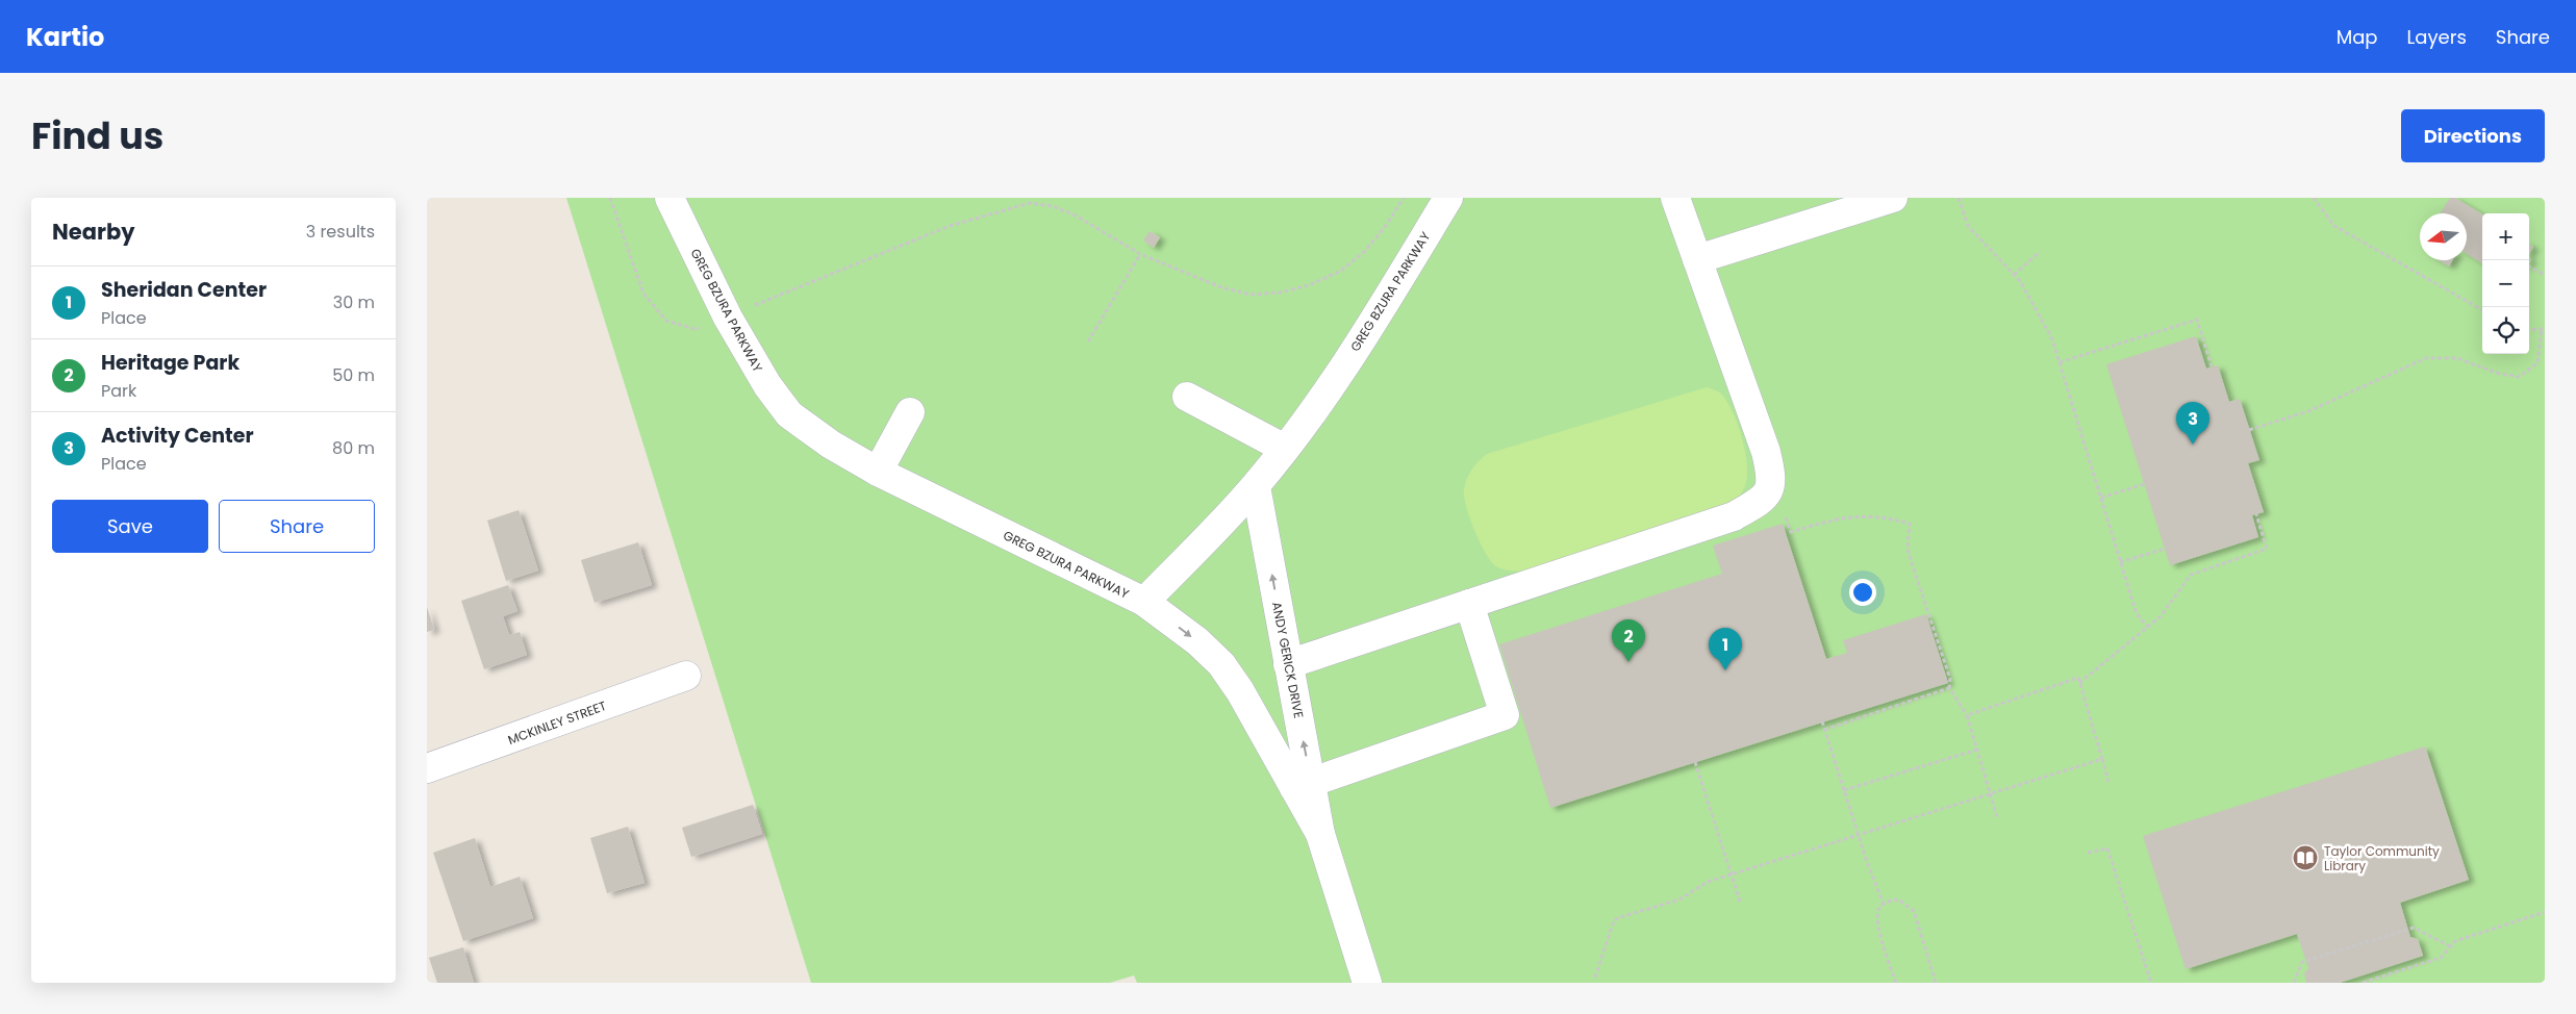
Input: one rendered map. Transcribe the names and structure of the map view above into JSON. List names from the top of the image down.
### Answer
{
  "streets": {
    "street": ["GREG BZURA PARKWAY", "ANDY GERICK DRIVE", "MCKINLEY STREET"]
  },
  "crossings": [
    ["GREG BZURA PARKWAY", "ANDY GERICK DRIVE"]
  ],
  "places": {
    "library": ["Taylor Community Library"]
  },
  "north": "left",
  "page": {
    "header": "Kartio",
    "nav": ["Map", "Layers", "Share"],
    "title": "Find us",
    "buttons": [
      "Directions",
      ["Save", "Share"]
    ],
    "heading": ["Nearby", "3 results"],
    "map_buttons": ["+", "−"],
    "list": [
      {
        "mark": "1",
        "name": "Sheridan Center",
        "note": "Place",
        "value": "30 m"
      },
      {
        "mark": "2",
        "name": "Heritage Park",
        "note": "Park",
        "value": "50 m"
      },
      {
        "mark": "3",
        "name": "Activity Center",
        "note": "Place",
        "value": "80 m"
      }
    ],
    "pins": ["3", "2", "1"]
  }
}
